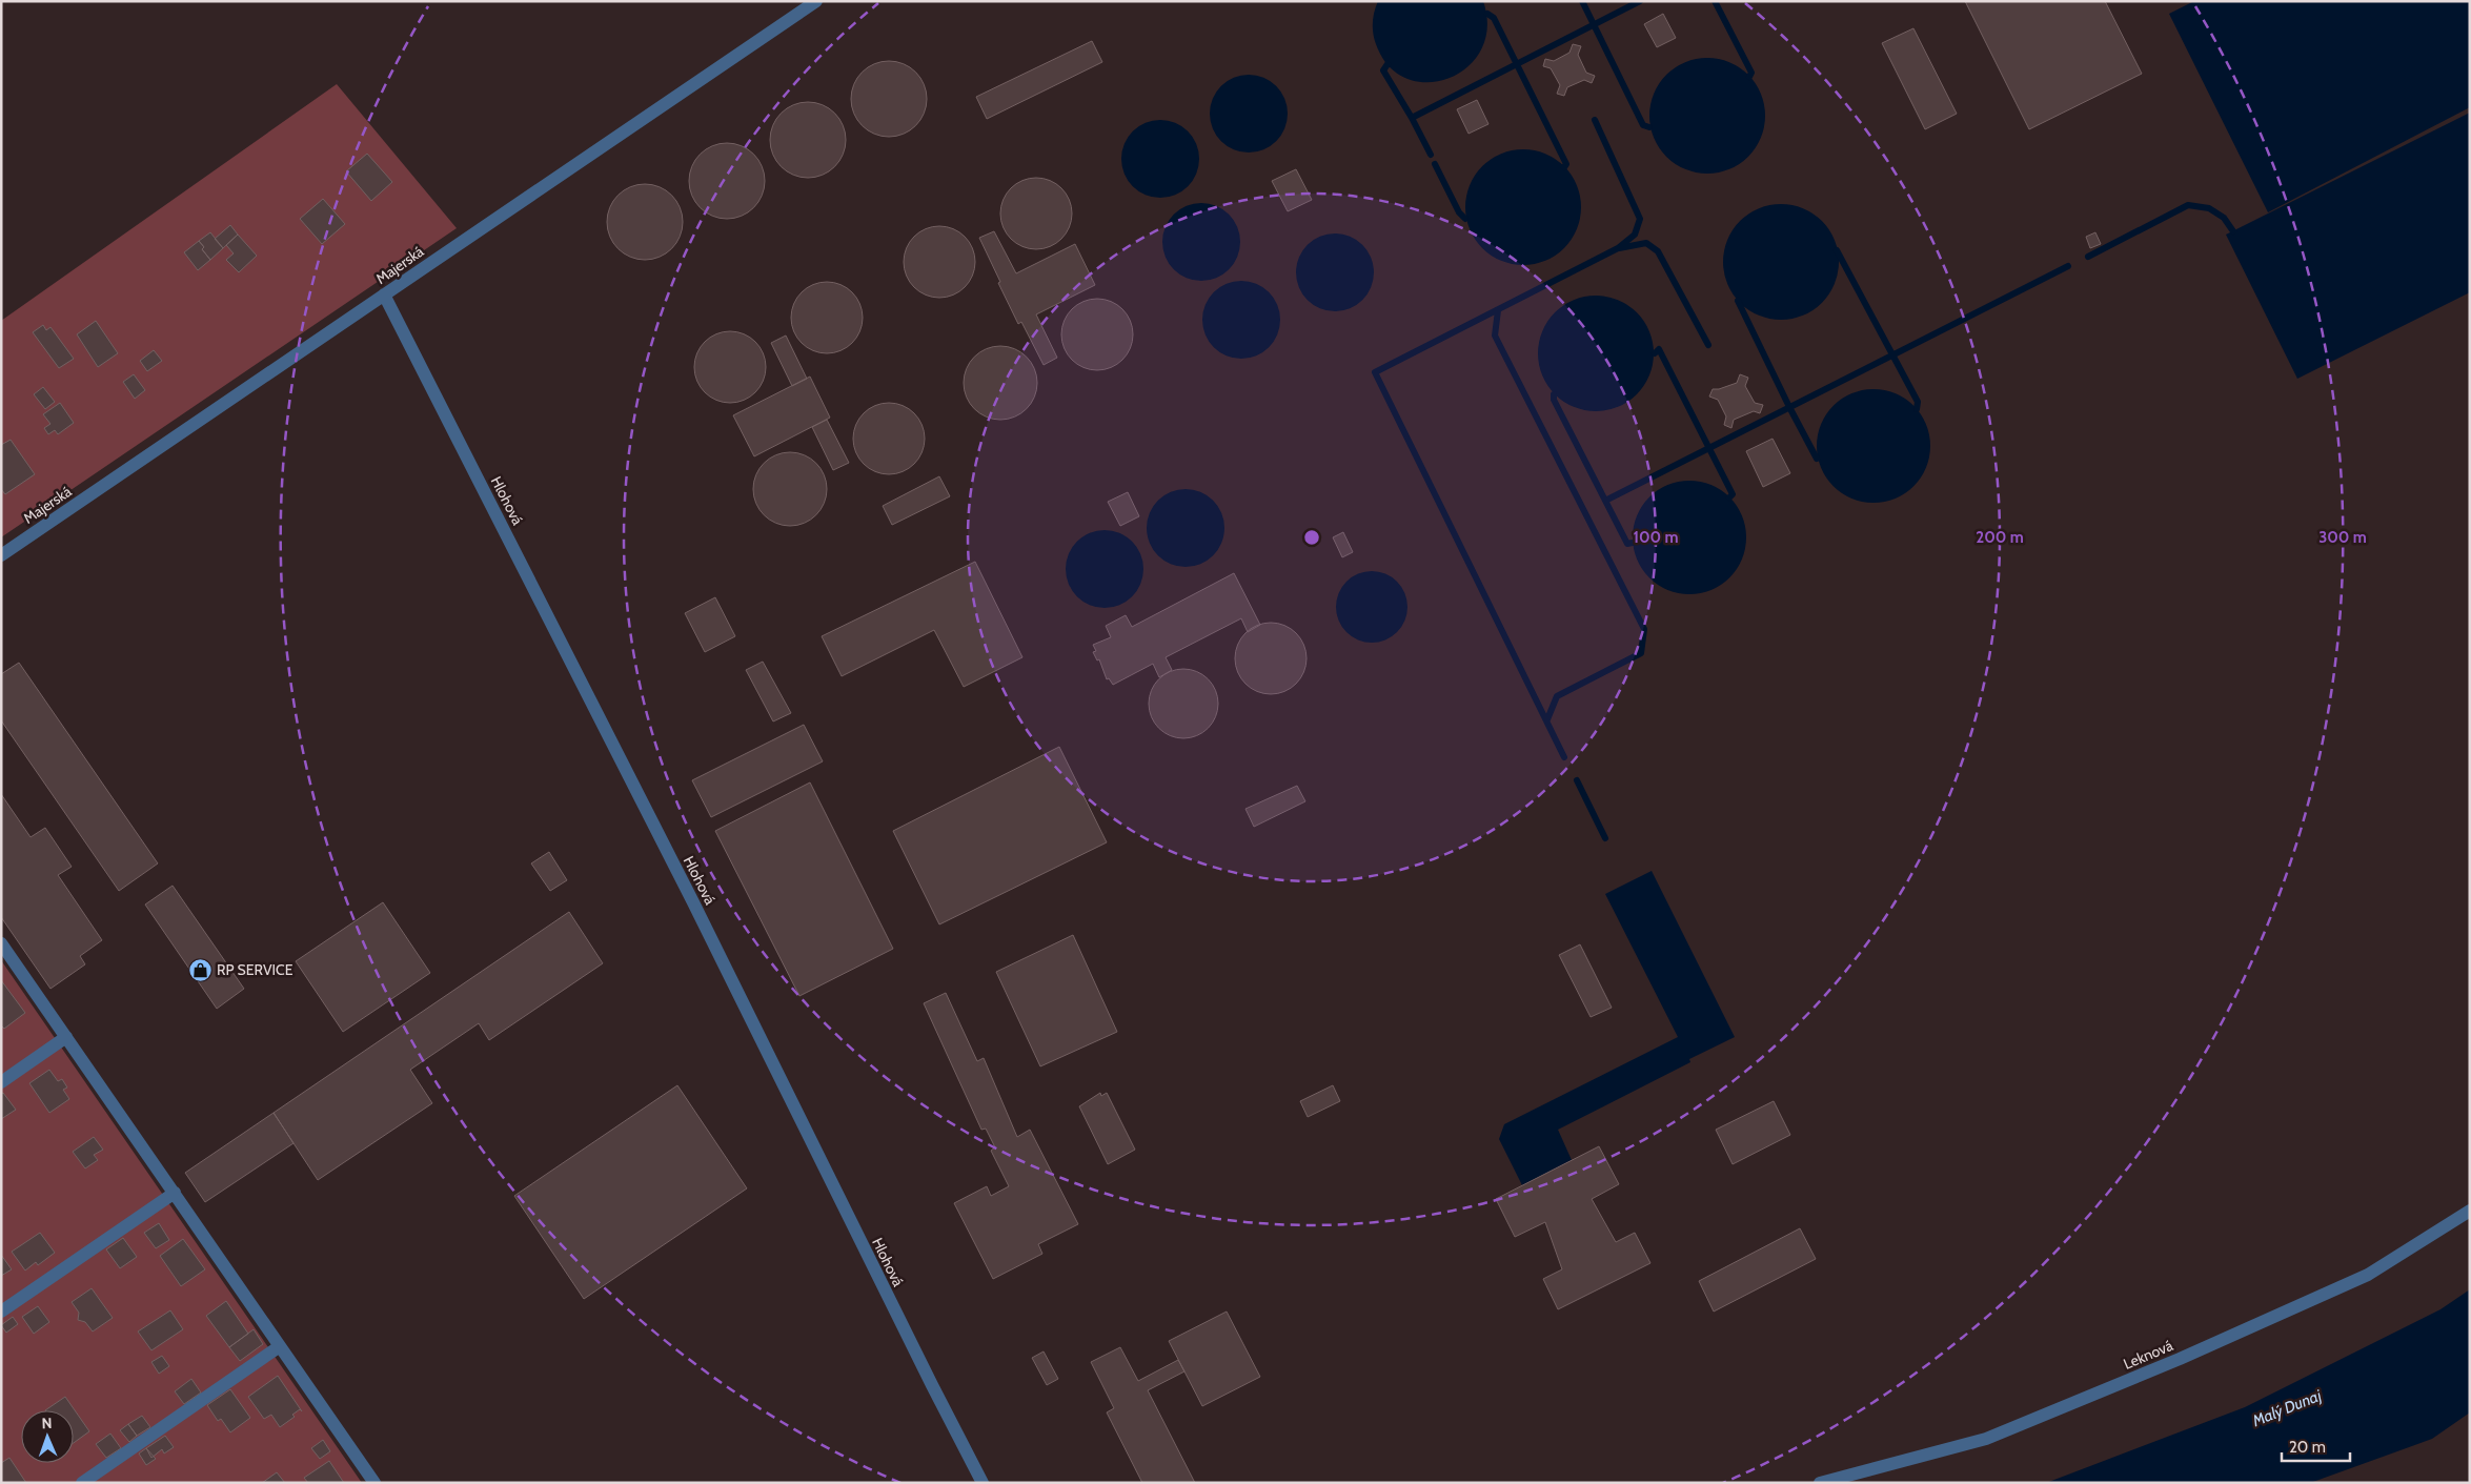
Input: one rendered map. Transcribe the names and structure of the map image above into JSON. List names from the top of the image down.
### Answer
{
  "streets": {
    "street": ["Majerská", "Hlohová", "Leknová"]
  },
  "crossings": [
    ["Majerská", "Hlohová"]
  ],
  "water": ["Malý Dunaj"],
  "places": {
    "shop": ["RP SERVICE"]
  },
  "scale_bar": "20 m",
  "north": "top",
  "rings": ["100 m", "200 m", "300 m"]
}
